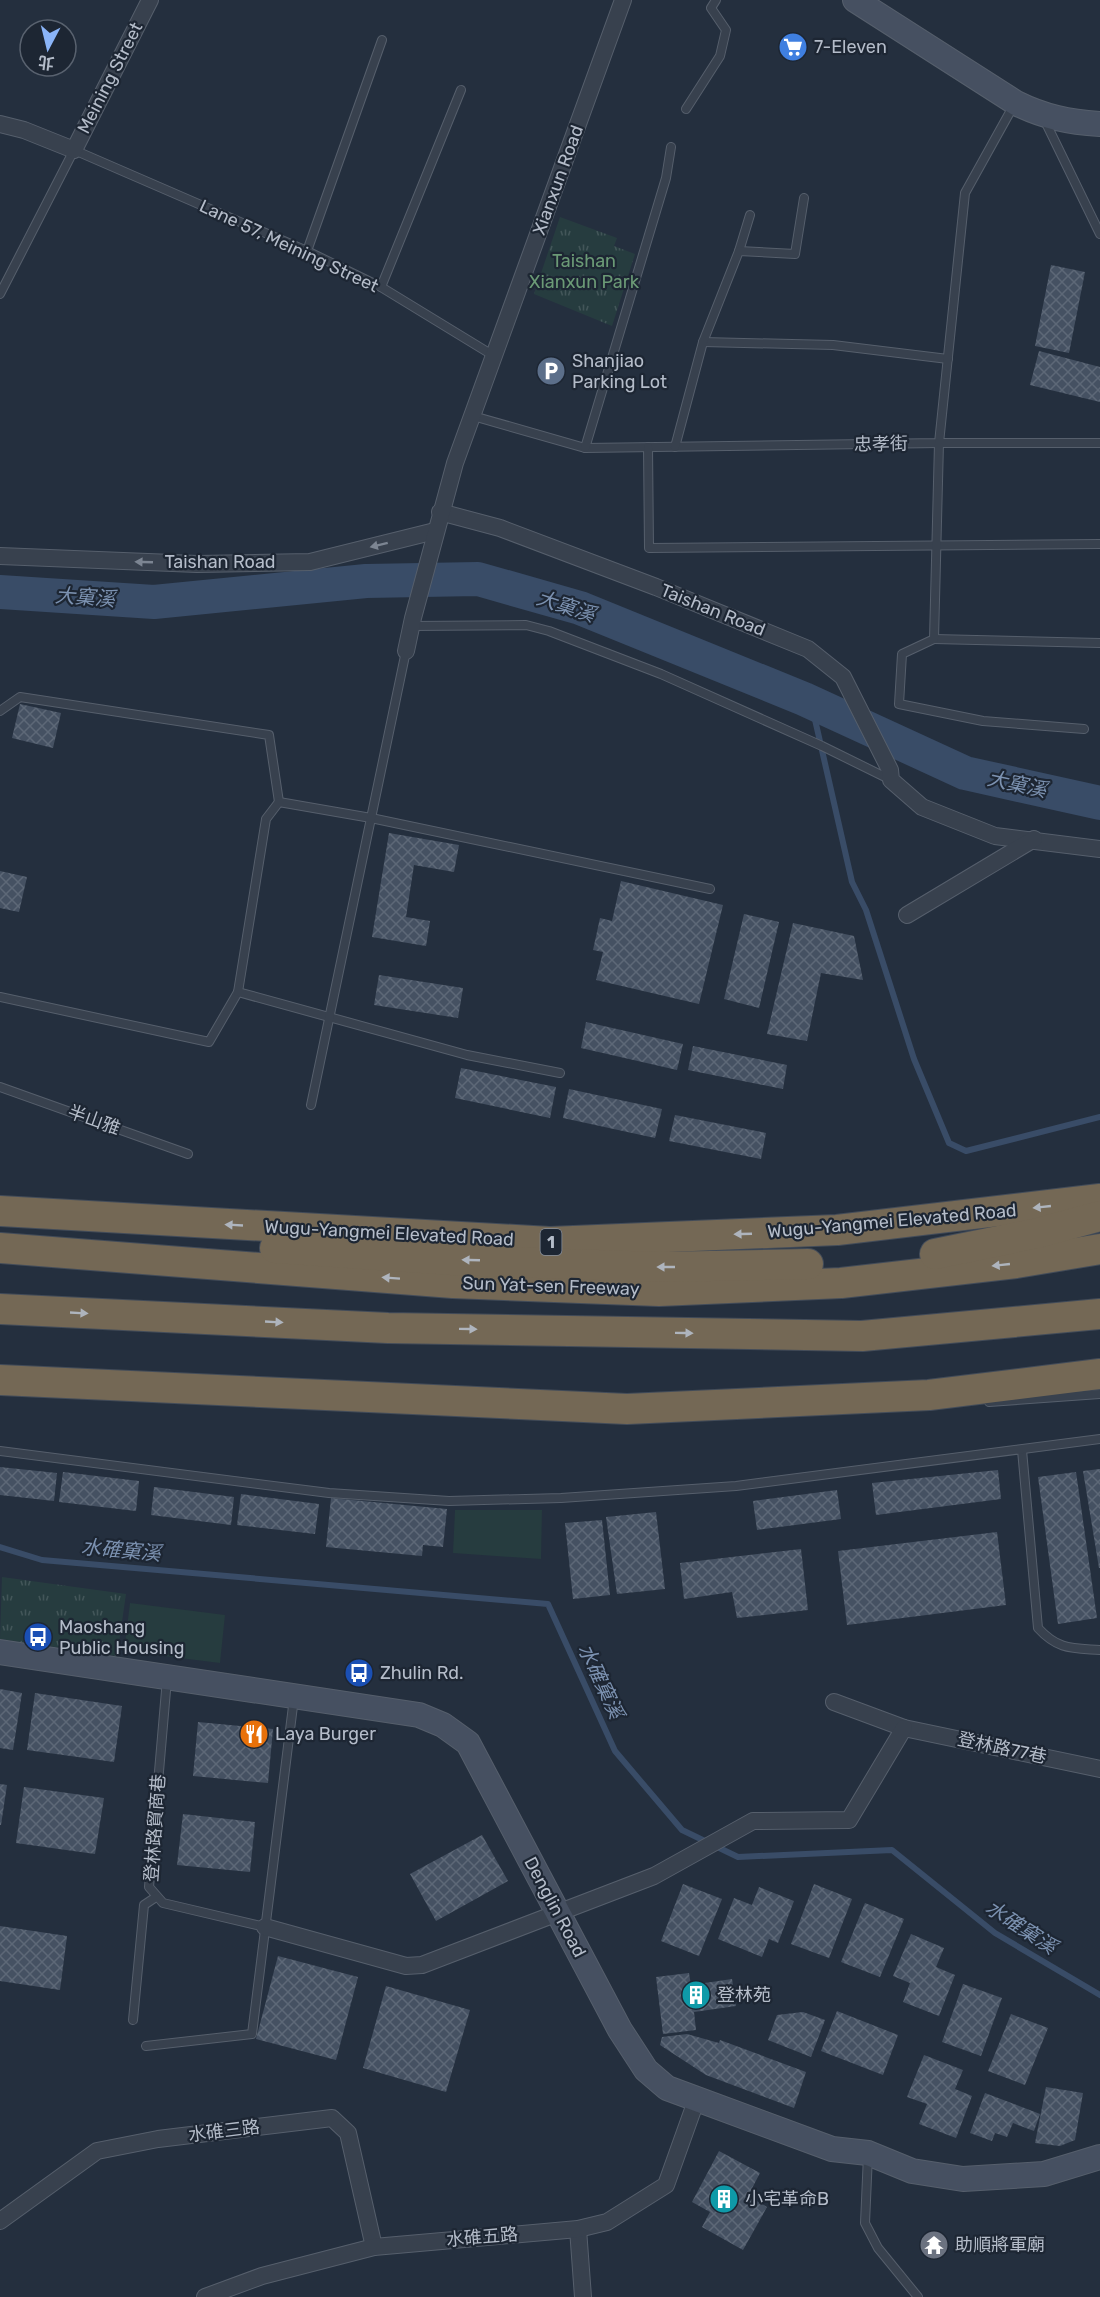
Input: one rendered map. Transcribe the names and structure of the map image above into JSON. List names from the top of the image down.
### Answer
{
  "streets": {
    "highway": ["Wugu-Yangmei Elevated Road", "1", "Sun Yat-sen Freeway"],
    "street": [
      "Meining Street",
      "Xianxun Road",
      "Taishan Road",
      "登林路77巷",
      "Denglin Road",
      "水碓三路",
      "水碓五路"
    ],
    "lane": [
      "Lane 57, Meining Street",
      "忠孝街",
      "半山雅",
      "登林路貿商巷"
    ]
  },
  "crossings": [
    ["Meining Street", "Lane 57, Meining Street"],
    ["Xianxun Road", "Lane 57, Meining Street"],
    ["Xianxun Road", "忠孝街"],
    ["Xianxun Road", "Taishan Road"],
    ["登林路貿商巷", "Denglin Road"],
    ["Denglin Road", "水碓五路"],
    ["水碓三路", "水碓五路"]
  ],
  "one_way": ["Taishan Road"],
  "water": ["大窠溪", "水確窠溪"],
  "parks": ["Taishan Xianxun Park"],
  "places": {
    "supermarket": ["7-Eleven"],
    "parking": ["Shanjiao Parking Lot"],
    "bus stop": ["Maoshang Public Housing", "Zhulin Rd."],
    "restaurant": ["Laya Burger"],
    "building": ["登林苑", "小宅革命B"],
    "temple": ["助順將軍廟"]
  },
  "north": "bottom"
}
